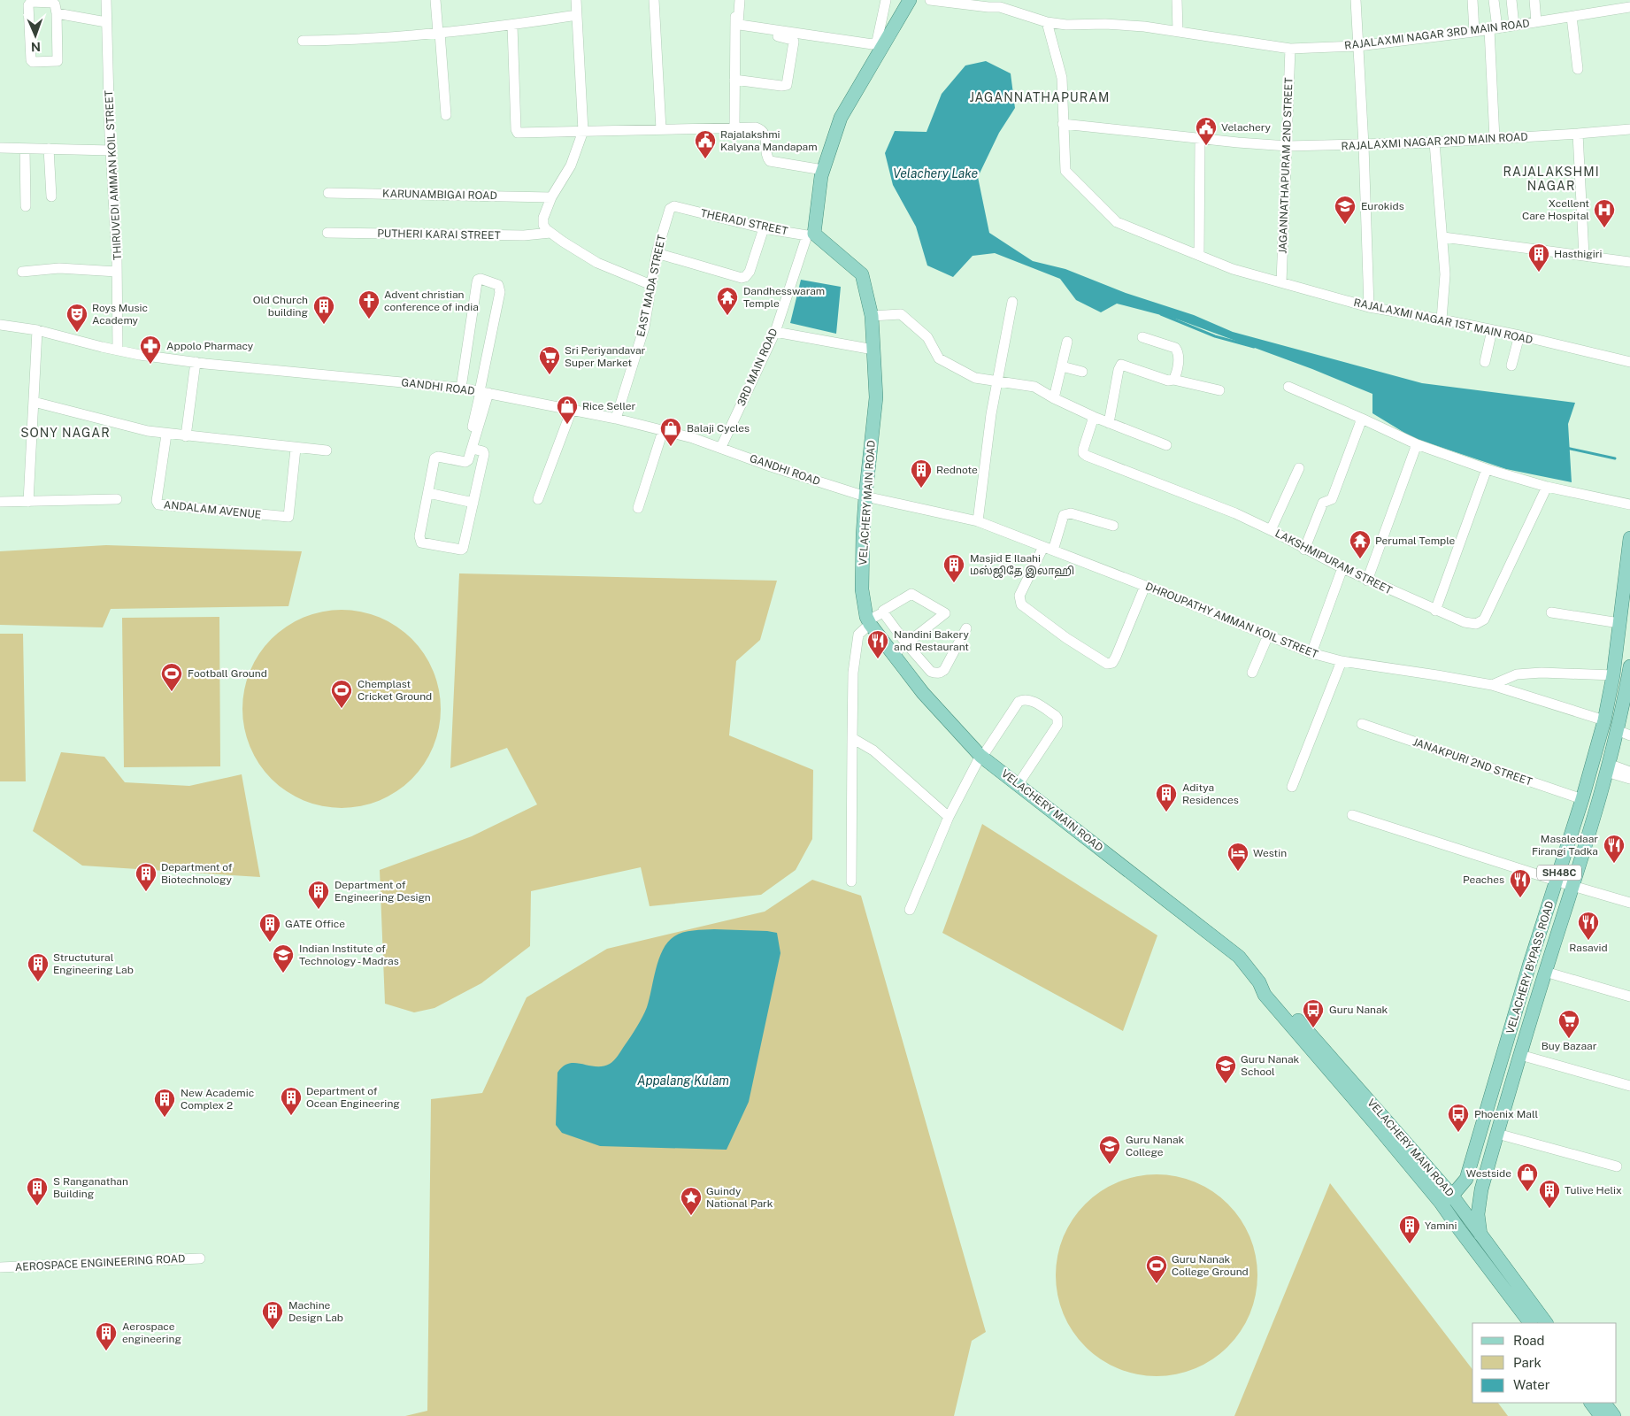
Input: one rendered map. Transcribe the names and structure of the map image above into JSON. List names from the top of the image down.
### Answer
{
  "streets": {
    "main road": ["VELACHERY MAIN ROAD", "SH48C", "VELACHERY BYPASS ROAD"],
    "street": [
      "RAJALAXMI NAGAR 3RD MAIN ROAD",
      "RAJALAXMI NAGAR 2ND MAIN ROAD",
      "JAGANNATHAPURAM 2ND STREET",
      "THIRUVEDI AMMAN KOIL STREET",
      "KARUNAMBIGAI ROAD",
      "THERADI STREET",
      "PUTHERI KARAI STREET",
      "EAST MADA STREET",
      "RAJALAXMI NAGAR 1ST MAIN ROAD",
      "3RD MAIN ROAD",
      "GANDHI ROAD",
      "ANDALAM AVENUE",
      "LAKSHMIPURAM STREET",
      "DHROUPATHY AMMAN KOIL STREET",
      "JANAKPURI 2ND STREET",
      "AEROSPACE ENGINEERING ROAD"
    ]
  },
  "crossings": [
    ["RAJALAXMI NAGAR 3RD MAIN ROAD", "JAGANNATHAPURAM 2ND STREET"],
    ["RAJALAXMI NAGAR 3RD MAIN ROAD", "RAJALAXMI NAGAR 1ST MAIN ROAD"],
    ["RAJALAXMI NAGAR 2ND MAIN ROAD", "JAGANNATHAPURAM 2ND STREET"],
    ["RAJALAXMI NAGAR 2ND MAIN ROAD", "RAJALAXMI NAGAR 1ST MAIN ROAD"],
    ["JAGANNATHAPURAM 2ND STREET", "RAJALAXMI NAGAR 1ST MAIN ROAD"],
    ["THIRUVEDI AMMAN KOIL STREET", "GANDHI ROAD"],
    ["THERADI STREET", "EAST MADA STREET"],
    ["THERADI STREET", "3RD MAIN ROAD"],
    ["THERADI STREET", "VELACHERY MAIN ROAD"],
    ["EAST MADA STREET", "GANDHI ROAD"],
    ["3RD MAIN ROAD", "GANDHI ROAD"],
    ["3RD MAIN ROAD", "VELACHERY MAIN ROAD"],
    ["GANDHI ROAD", "VELACHERY MAIN ROAD"],
    ["GANDHI ROAD", "DHROUPATHY AMMAN KOIL STREET"],
    ["VELACHERY MAIN ROAD", "DHROUPATHY AMMAN KOIL STREET"],
    ["VELACHERY MAIN ROAD", "VELACHERY BYPASS ROAD"],
    ["DHROUPATHY AMMAN KOIL STREET", "VELACHERY BYPASS ROAD"],
    ["JANAKPURI 2ND STREET", "VELACHERY BYPASS ROAD"]
  ],
  "districts": ["JAGANNATHAPURAM", "RAJALAKSHMI NAGAR", "SONY NAGAR"],
  "water": ["Velachery Lake", "Appalang Kulam"],
  "places": {
    "public building": ["Velachery", "Rajalakshmi Kalyana Mandapam"],
    "school or university": [
      "Eurokids",
      "Indian Institute of Technology - Madras",
      "Guru Nanak School",
      "Guru Nanak College"
    ],
    "hospital": ["Xcellent Care Hospital"],
    "building": [
      "Hasthigiri",
      "Old Church building",
      "Rednote",
      "Masjid E Ilaahi மஸ்ஜிதே இலாஹி",
      "Aditya Residences",
      "Department of Biotechnology",
      "Department of Engineering Design",
      "GATE Office",
      "Structutural Engineering Lab",
      "Department of Ocean Engineering",
      "New Academic Complex 2",
      "S Ranganathan Building",
      "Tulive Helix",
      "Yamini",
      "Machine Design Lab",
      "Aerospace engineering"
    ],
    "temple": ["Dandhesswaram Temple", "Perumal Temple"],
    "church": ["Advent christian conference of india"],
    "theatre": ["Roys Music Academy"],
    "pharmacy": ["Appolo Pharmacy"],
    "supermarket": ["Sri Periyandavar Super Market", "Buy Bazaar"],
    "shop": ["Rice Seller", "Balaji Cycles", "Westside"],
    "restaurant": [
      "Nandini Bakery and Restaurant",
      "Masaledaar Firangi Tadka",
      "Peaches",
      "Rasavid"
    ],
    "sports": ["Football Ground", "Chemplast Cricket Ground", "Guru Nanak College Ground"],
    "hotel": ["Westin"],
    "bus stop": ["Guru Nanak", "Phoenix Mall"],
    "place": ["Guindy National Park"]
  },
  "legend": ["Road", "Park", "Water"],
  "north": "bottom"
}
